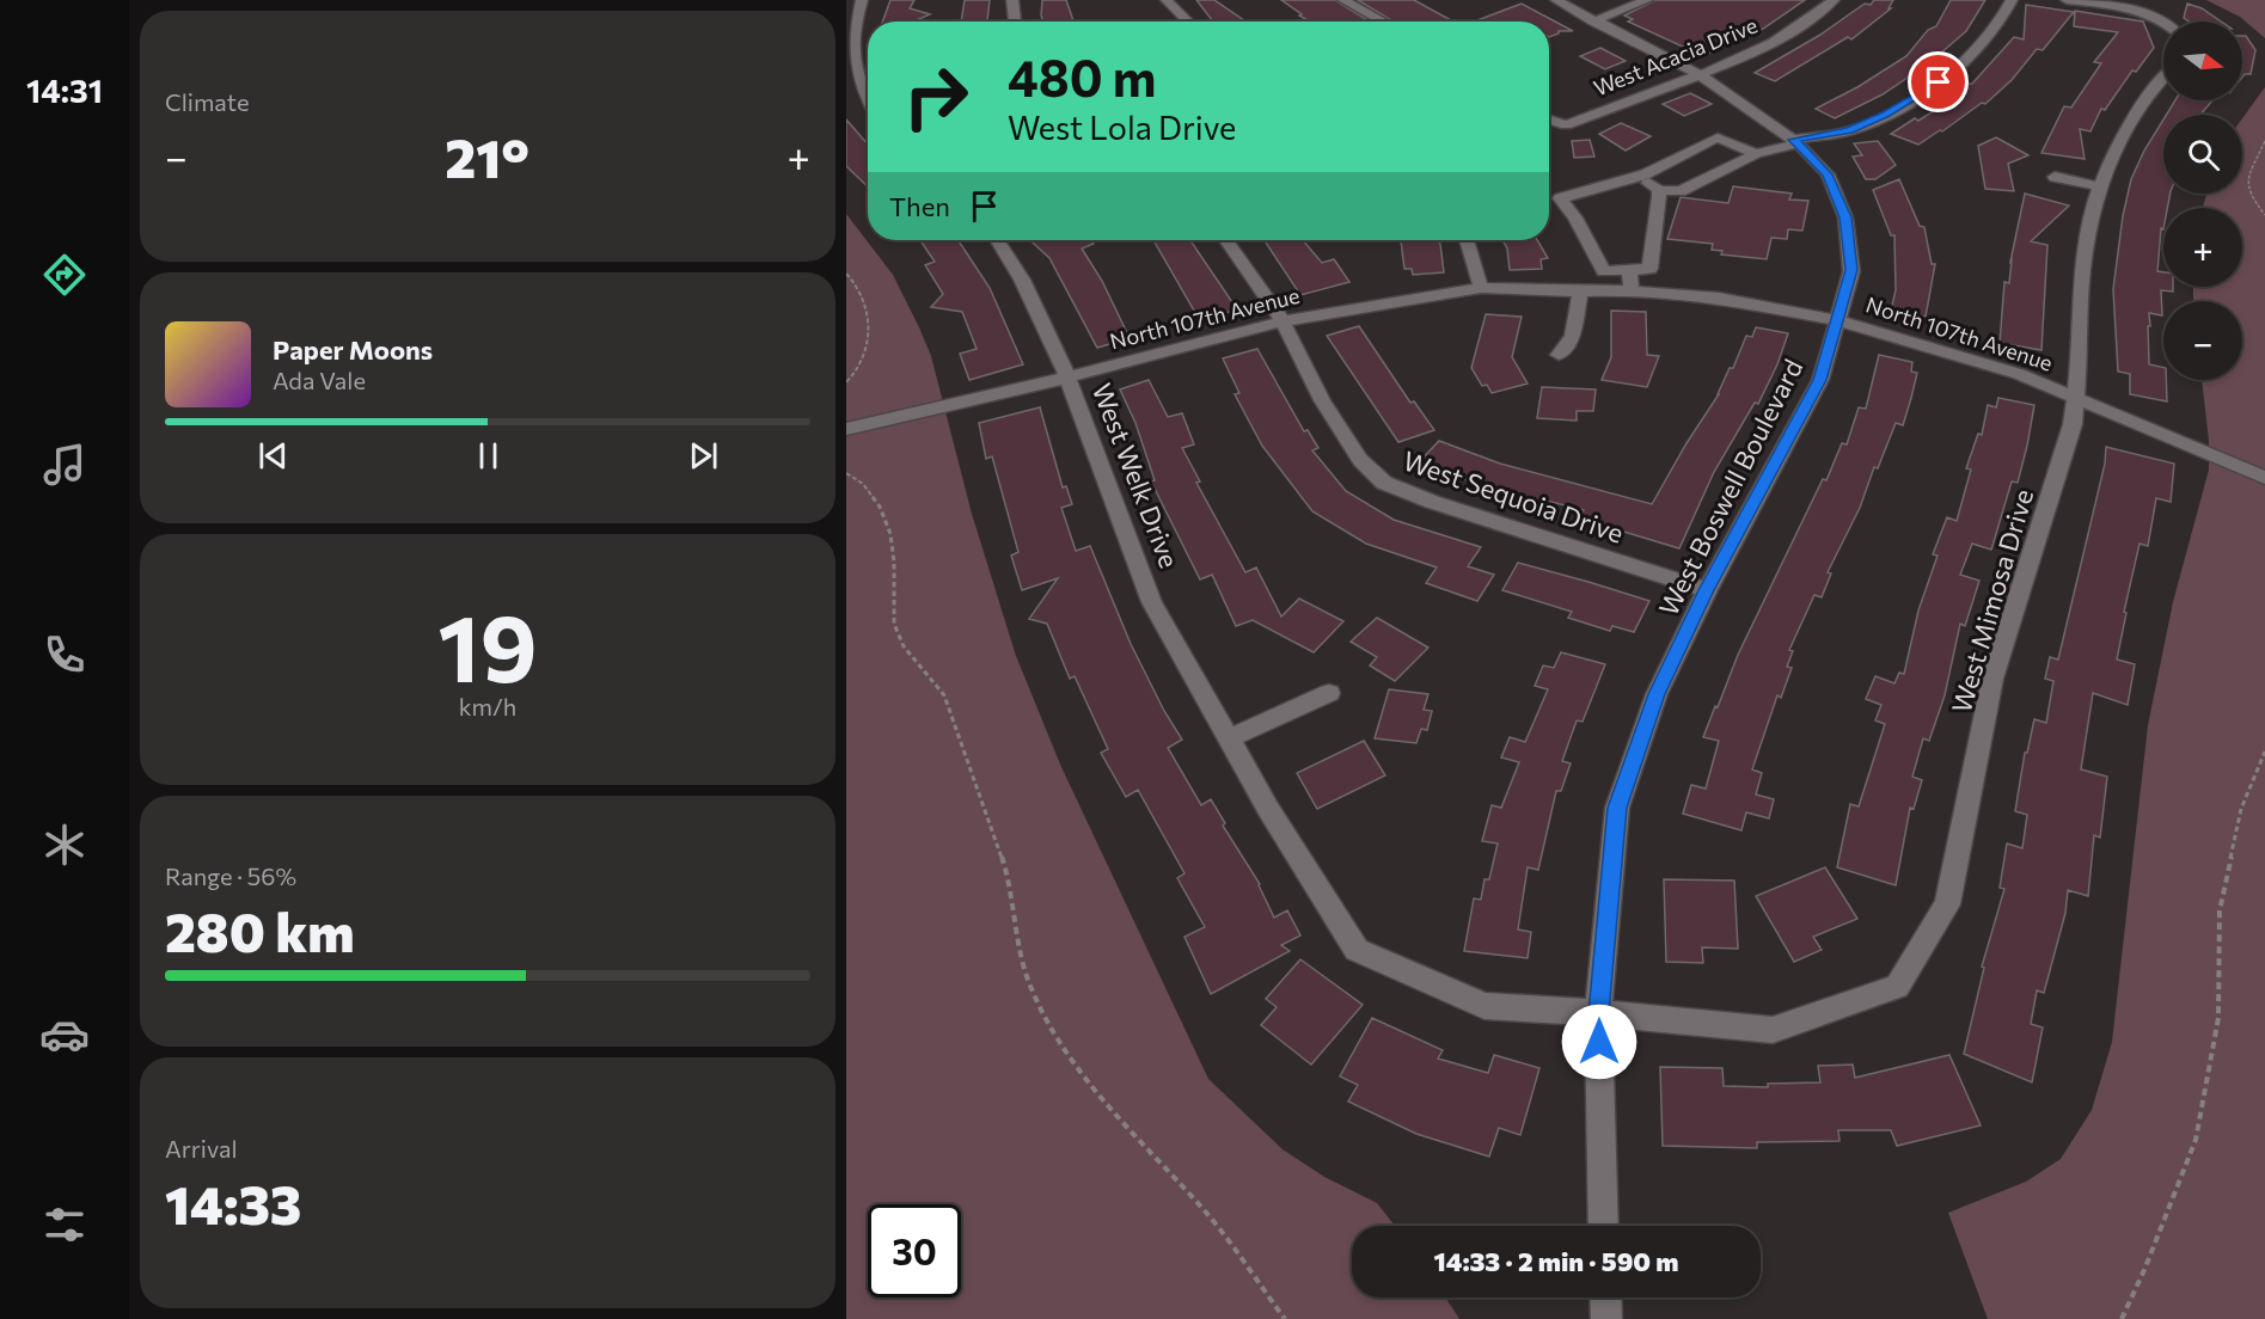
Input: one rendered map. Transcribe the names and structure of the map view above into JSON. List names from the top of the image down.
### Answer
{
  "streets": {
    "street": [
      "West Acacia Drive",
      "North 107th Avenue",
      "West Welk Drive",
      "West Boswell Boulevard",
      "West Sequoia Drive",
      "West Mimosa Drive"
    ]
  },
  "crossings": [
    ["West Acacia Drive", "West Boswell Boulevard"],
    ["North 107th Avenue", "West Welk Drive"],
    ["North 107th Avenue", "West Boswell Boulevard"],
    ["North 107th Avenue", "West Sequoia Drive"],
    ["North 107th Avenue", "West Mimosa Drive"],
    ["West Welk Drive", "West Boswell Boulevard"],
    ["West Welk Drive", "West Mimosa Drive"],
    ["West Boswell Boulevard", "West Sequoia Drive"],
    ["West Boswell Boulevard", "West Mimosa Drive"]
  ],
  "north": "right",
  "page": {
    "tabs": "14:31",
    "tile": [
      "Climate",
      ["19", "km/h"],
      ["Range · 56%", "280 km"],
      ["Arrival", "14:33"]
    ],
    "map_buttons": ["+", "−"],
    "turn": ["480 m", "West Lola Drive"],
    "heat": ["−", "21°", "+"],
    "then": "Then",
    "song": ["Paper Moons", "Ada Vale"],
    "limit": "30",
    "trip": "14:33 · 2 min · 590 m"
  }
}
